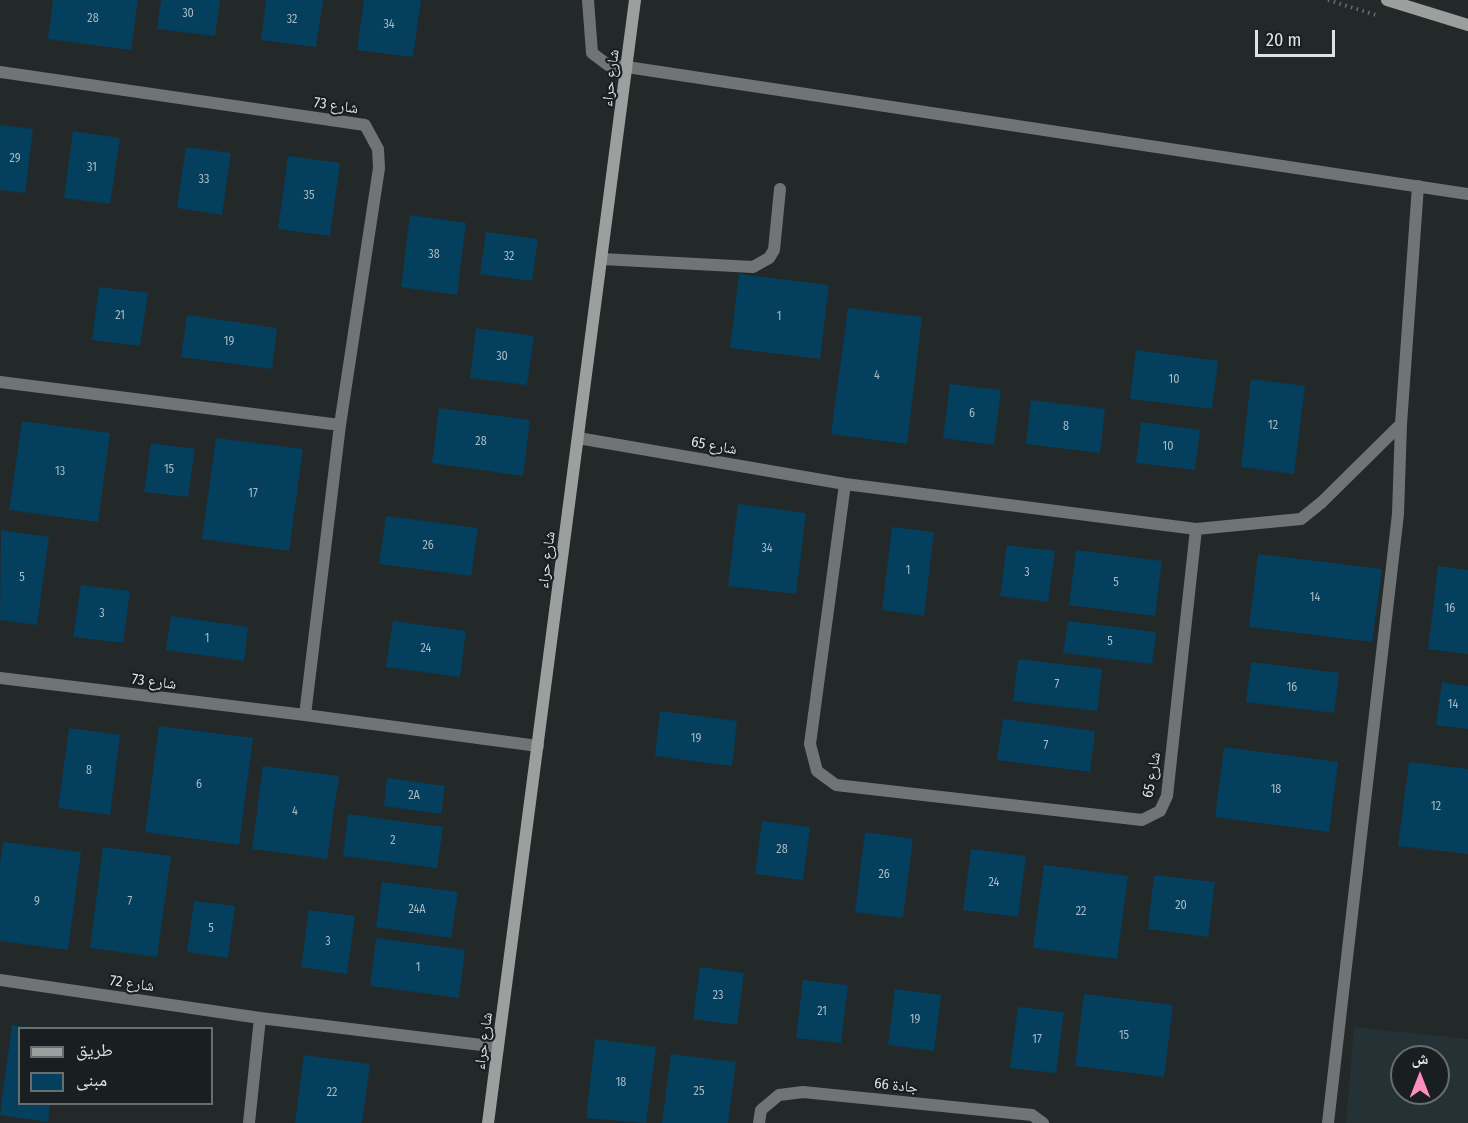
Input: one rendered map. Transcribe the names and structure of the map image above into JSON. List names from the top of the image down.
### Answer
{
  "streets": {
    "street": [
      "شارع حراء",
      "شارع 73",
      "شارع 65",
      "شارع 72",
      "جادة 66"
    ]
  },
  "crossings": [
    ["شارع حراء", "شارع 73"],
    ["شارع حراء", "شارع 65"],
    ["شارع حراء", "شارع 72"]
  ],
  "house_numbers": [
    "30",
    "28",
    "32",
    "34",
    "29",
    "31",
    "33",
    "35",
    "38",
    "32",
    "21",
    "1",
    "19",
    "30",
    "4",
    "10",
    "6",
    "12",
    "8",
    "28",
    "10",
    "15",
    "13",
    "17",
    "26",
    "34",
    "1",
    "3",
    "5",
    "5",
    "14",
    "16",
    "3",
    "1",
    "5",
    "24",
    "7",
    "16",
    "14",
    "19",
    "7",
    "8",
    "6",
    "18",
    "2A",
    "12",
    "4",
    "2",
    "28",
    "26",
    "24",
    "9",
    "7",
    "20",
    "24A",
    "22",
    "5",
    "3",
    "1",
    "23",
    "21",
    "19",
    "15",
    "17",
    "18",
    "25",
    "22"
  ],
  "legend": ["طريق", "مبنى"],
  "scale_bar": "20 m",
  "north": "top"
}
